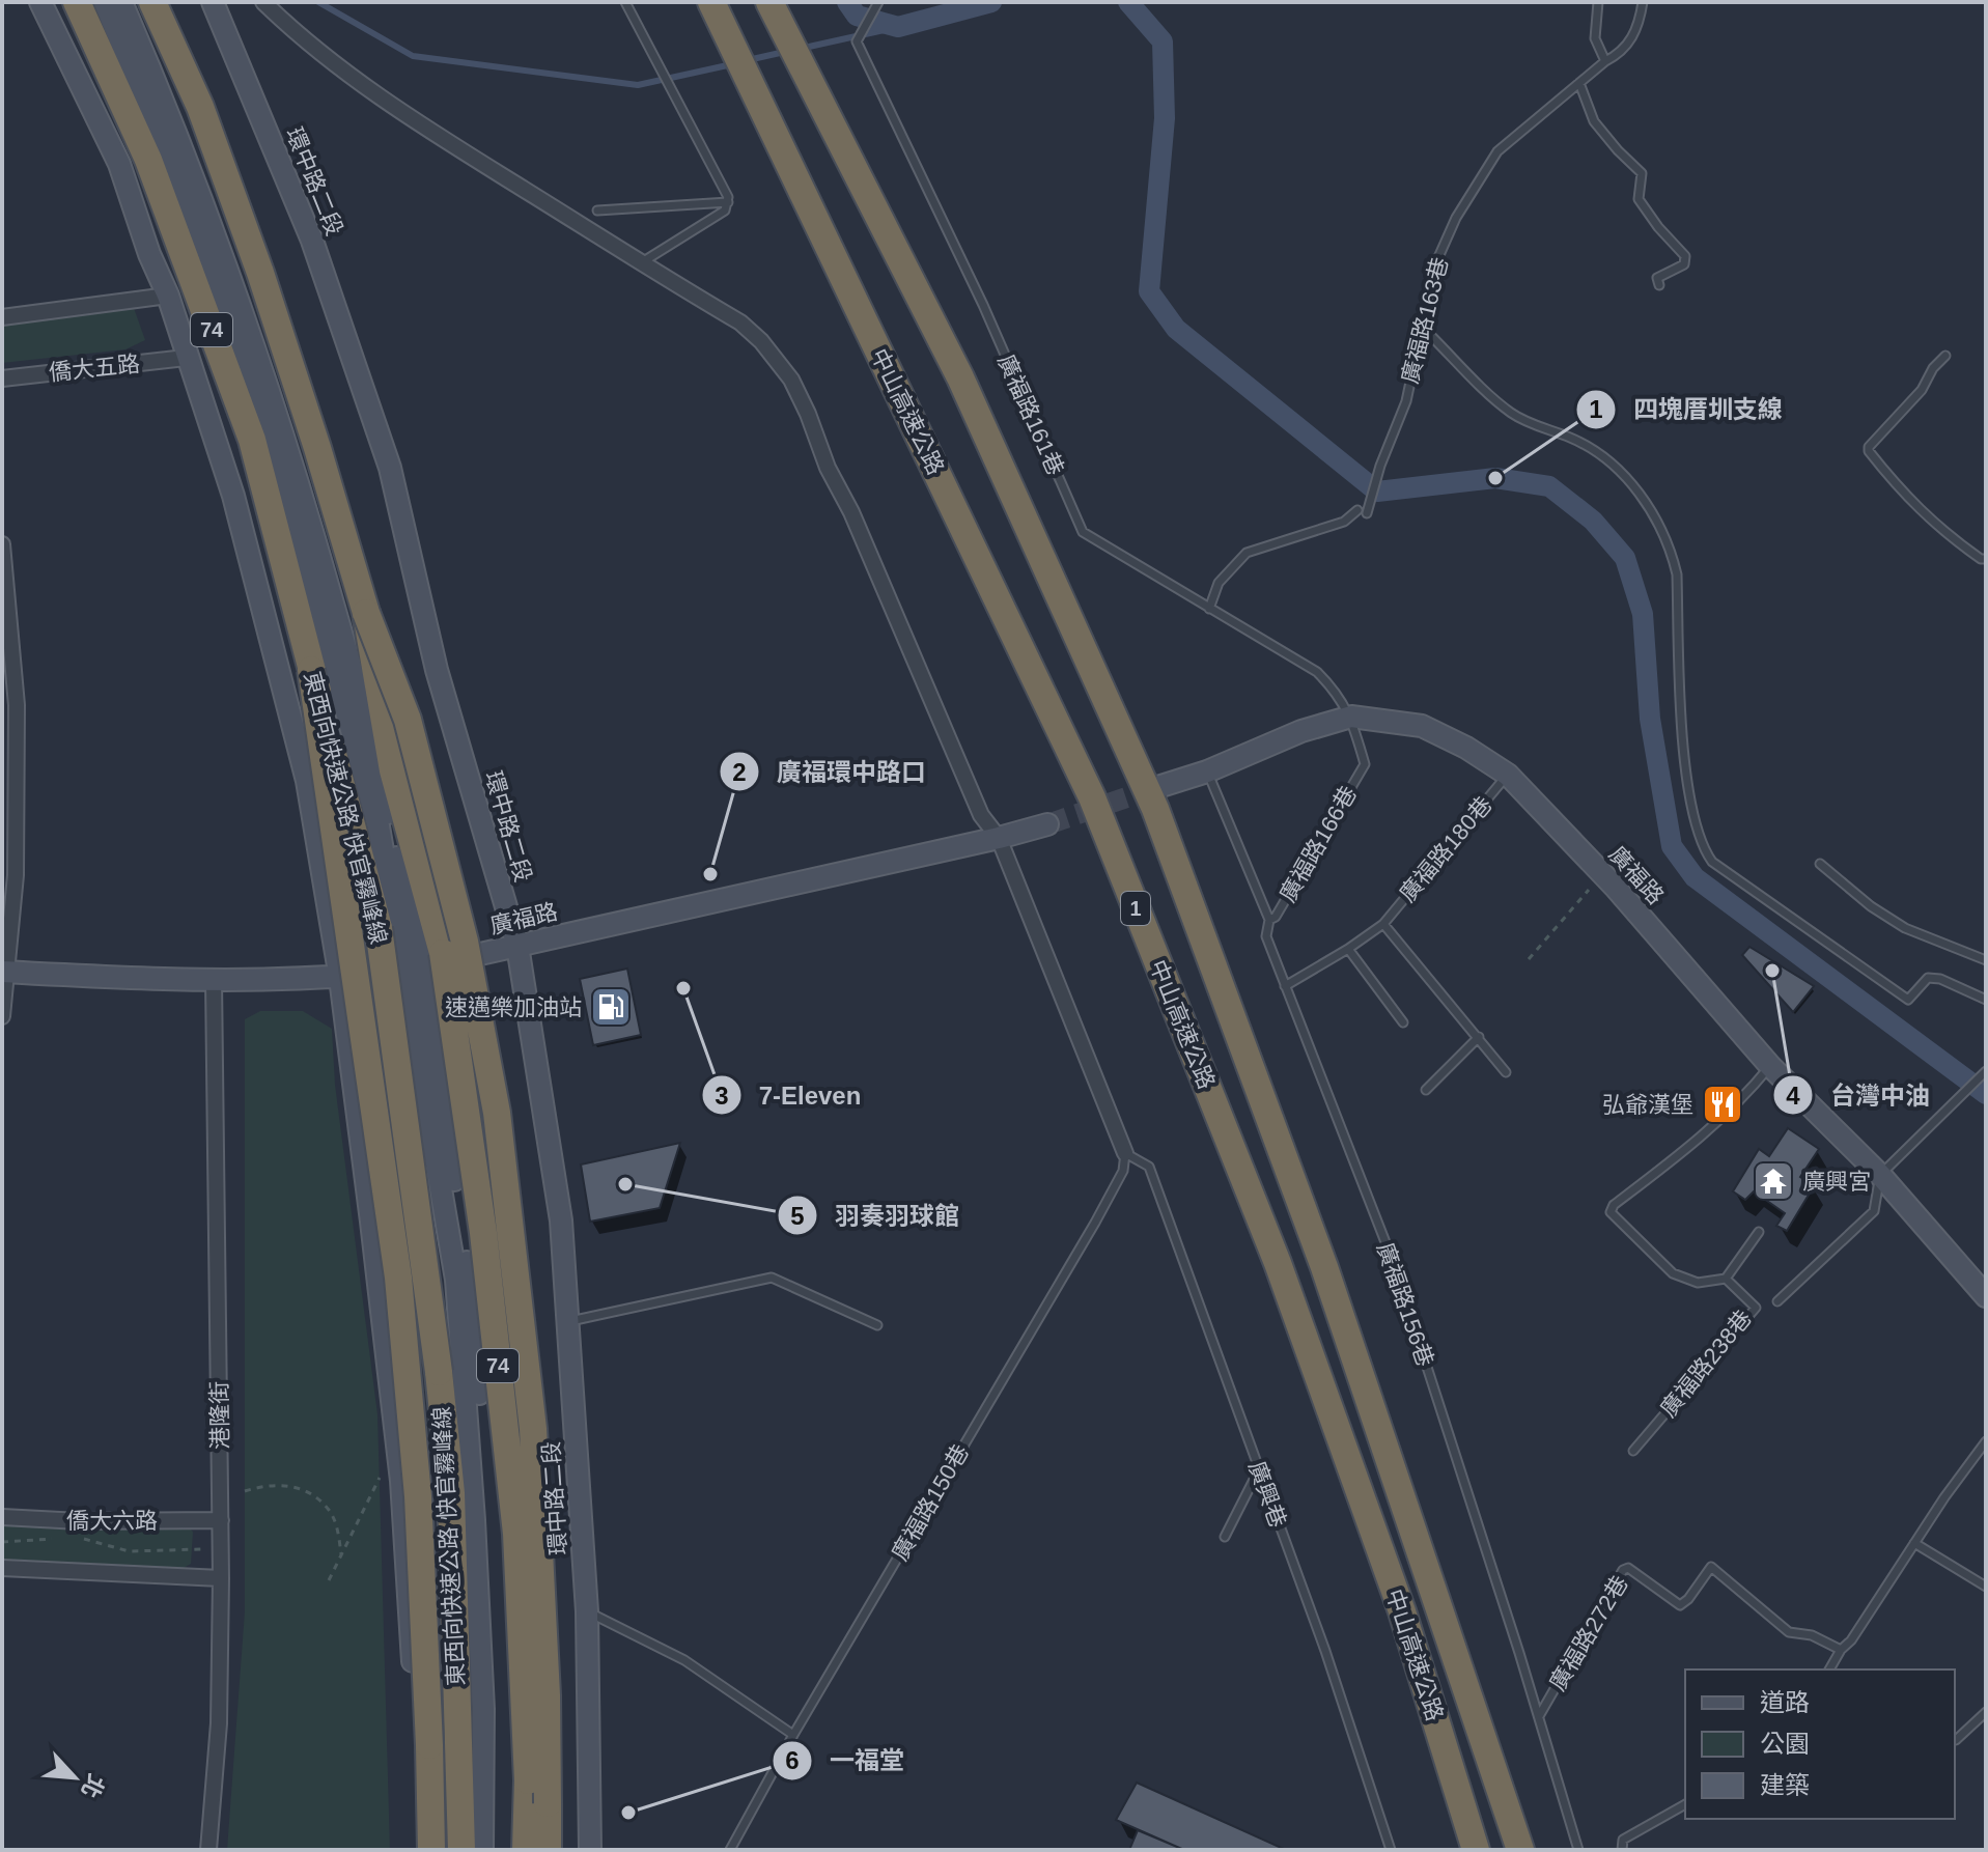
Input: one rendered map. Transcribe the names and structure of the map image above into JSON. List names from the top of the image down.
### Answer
{
  "streets": {
    "highway": [
      "74",
      "中山高速公路",
      "東西向快速公路 快官霧峰線",
      "1"
    ],
    "street": [
      "環中路二段",
      "僑大五路",
      "廣福路",
      "港隆街",
      "僑大六路"
    ],
    "lane": [
      "廣福路163巷",
      "廣福路161巷",
      "廣福路166巷",
      "廣福路180巷",
      "廣福路156巷",
      "廣福路238巷",
      "廣興巷",
      "廣福路150巷",
      "廣福路272巷"
    ]
  },
  "crossings": [
    ["環中路二段", "廣福路"],
    ["廣福路163巷", "廣福路161巷"],
    ["廣福路161巷", "廣福路166巷"],
    ["廣福路161巷", "廣福路"],
    ["廣福路166巷", "廣福路"],
    ["廣福路166巷", "廣福路156巷"],
    ["廣福路180巷", "廣福路"],
    ["廣福路180巷", "廣福路156巷"],
    ["廣福路", "廣福路156巷"],
    ["廣福路", "廣福路238巷"],
    ["廣福路", "港隆街"],
    ["廣福路156巷", "廣福路272巷"],
    ["港隆街", "僑大六路"],
    ["廣興巷", "廣福路150巷"]
  ],
  "places": {
    "other": [
      "四塊厝圳支線",
      "廣福環中路口",
      "台灣中油",
      "7-Eleven",
      "羽奏羽球館",
      "一福堂"
    ],
    "fuel station": ["速邁樂加油站"],
    "restaurant": ["弘爺漢堡"],
    "temple": ["廣興宮"]
  },
  "legend": ["道路", "公園", "建築"],
  "north": "bottom right"
}
